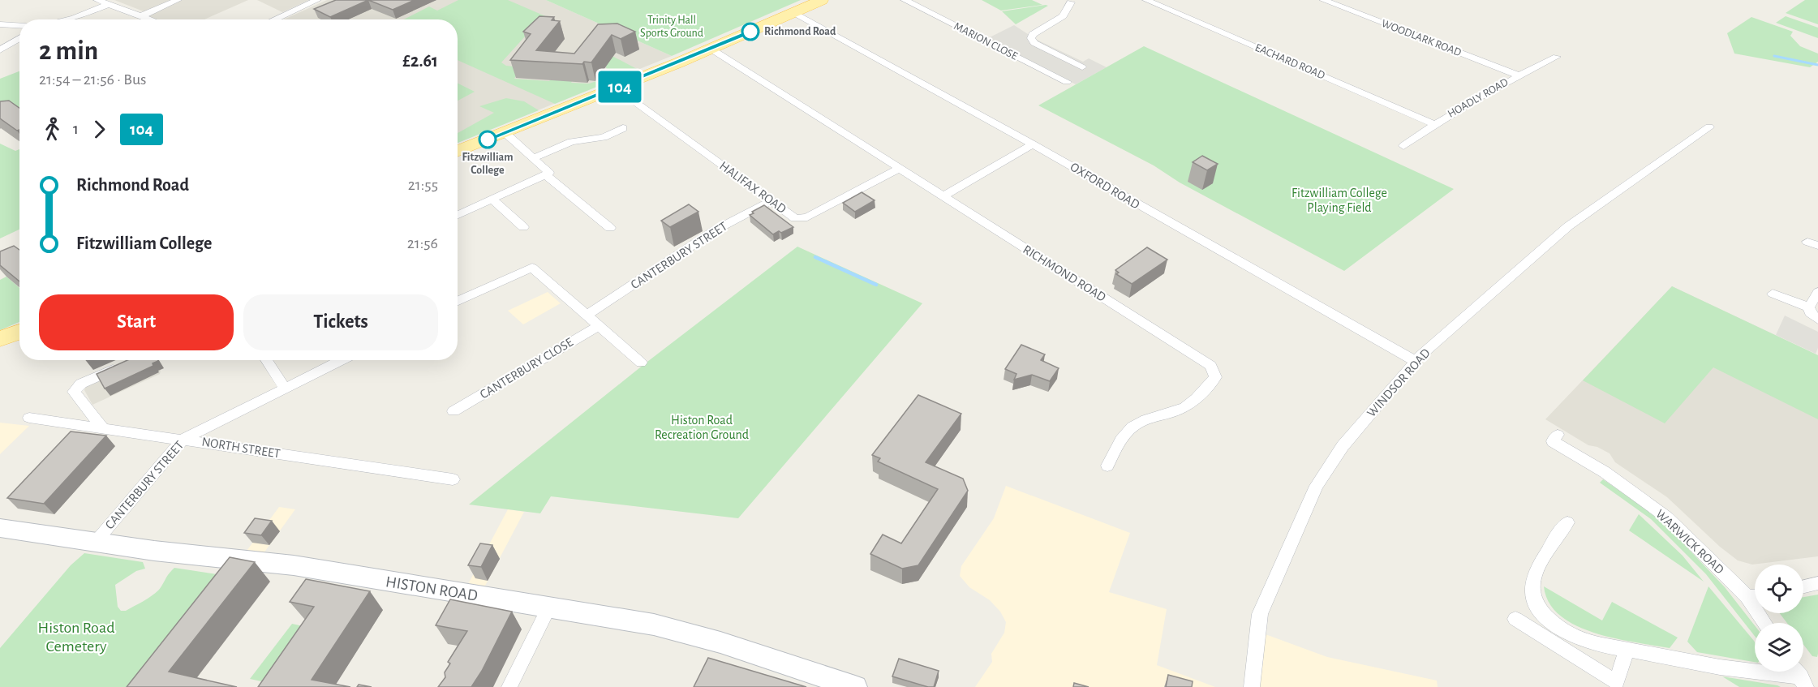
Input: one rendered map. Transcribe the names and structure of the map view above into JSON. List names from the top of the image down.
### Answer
{
  "streets": {
    "main road": ["HISTON ROAD"],
    "street": [
      "WOODLARK ROAD",
      "MARION CLOSE",
      "EACHARD ROAD",
      "HOADLY ROAD",
      "OXFORD ROAD",
      "HALIFAX ROAD",
      "CANTERBURY STREET",
      "RICHMOND ROAD",
      "CANTERBURY CLOSE",
      "WINDSOR ROAD",
      "NORTH STREET",
      "WARWICK ROAD"
    ]
  },
  "crossings": [
    ["WOODLARK ROAD", "HOADLY ROAD"],
    ["EACHARD ROAD", "HOADLY ROAD"],
    ["OXFORD ROAD", "WINDSOR ROAD"],
    ["HALIFAX ROAD", "CANTERBURY STREET"],
    ["HALIFAX ROAD", "RICHMOND ROAD"],
    ["CANTERBURY STREET", "NORTH STREET"],
    ["CANTERBURY STREET", "HISTON ROAD"]
  ],
  "parks": [
    "Trinity Hall Sports Ground",
    "Fitzwilliam College Playing Field",
    "Histon Road Recreation Ground",
    "Histon Road Cemetery"
  ],
  "places": ["Richmond Road", "Fitzwilliam College"],
  "lines": ["bus line 104"],
  "page": {
    "on_map": "104",
    "heading": ["2 min", "21:54 – 21:56 · Bus", "£2.61"],
    "legs": ["1", "104"],
    "list": [
      {
        "name": "Richmond Road",
        "value": "21:55"
      },
      {
        "name": "Fitzwilliam College",
        "value": "21:56"
      }
    ],
    "buttons": ["Start", "Tickets"]
  }
}
